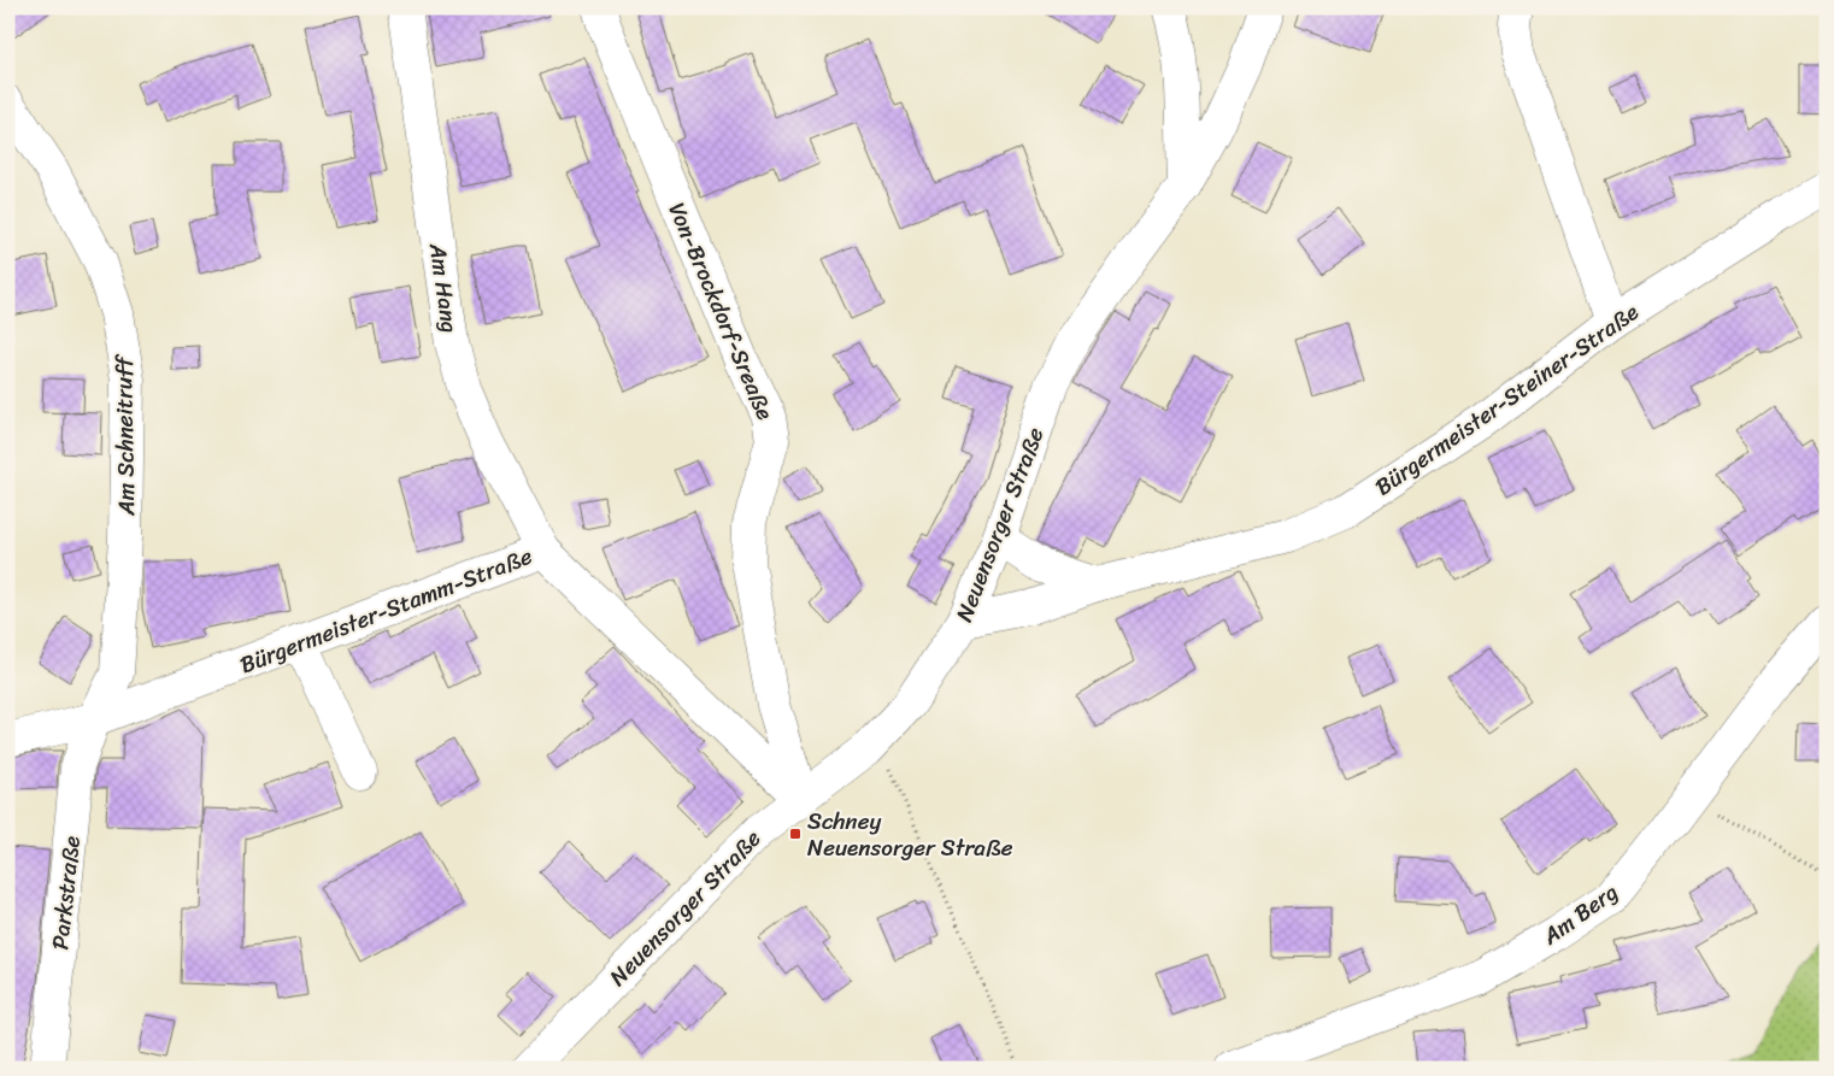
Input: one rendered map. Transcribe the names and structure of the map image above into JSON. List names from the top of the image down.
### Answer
{
  "streets": {
    "street": [
      "Am Hang",
      "Von-Brockdorf-Sreaße",
      "Bürgermeister-Steiner-Straße",
      "Am Schneitruff",
      "Neuensorger Straße",
      "Bürgermeister-Stamm-Straße",
      "Parkstraße",
      "Am Berg"
    ]
  },
  "crossings": [
    ["Am Hang", "Bürgermeister-Stamm-Straße"],
    ["Von-Brockdorf-Sreaße", "Neuensorger Straße"],
    ["Von-Brockdorf-Sreaße", "Bürgermeister-Stamm-Straße"],
    ["Bürgermeister-Steiner-Straße", "Neuensorger Straße"],
    ["Am Schneitruff", "Bürgermeister-Stamm-Straße"],
    ["Am Schneitruff", "Parkstraße"],
    ["Neuensorger Straße", "Bürgermeister-Stamm-Straße"],
    ["Bürgermeister-Stamm-Straße", "Parkstraße"]
  ],
  "places": {
    "transit": ["Schney Neuensorger Straße"]
  }
}
